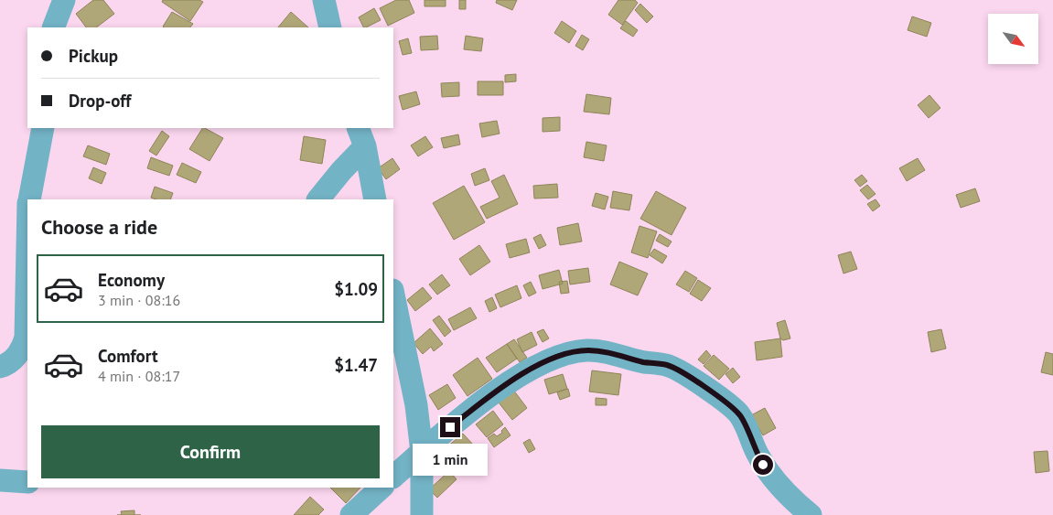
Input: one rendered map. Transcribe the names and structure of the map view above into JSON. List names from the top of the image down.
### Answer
{
  "north": "bottom right",
  "page": {
    "banner": ["Pickup", "Drop-off"],
    "heading": "Choose a ride",
    "list": [
      {
        "name": "Economy",
        "note": "3 min · 08:16",
        "value": "$1.09"
      },
      {
        "name": "Comfort",
        "note": "4 min · 08:17",
        "value": "$1.47"
      }
    ],
    "buttons": "Confirm",
    "bubble": "1 min"
  }
}
